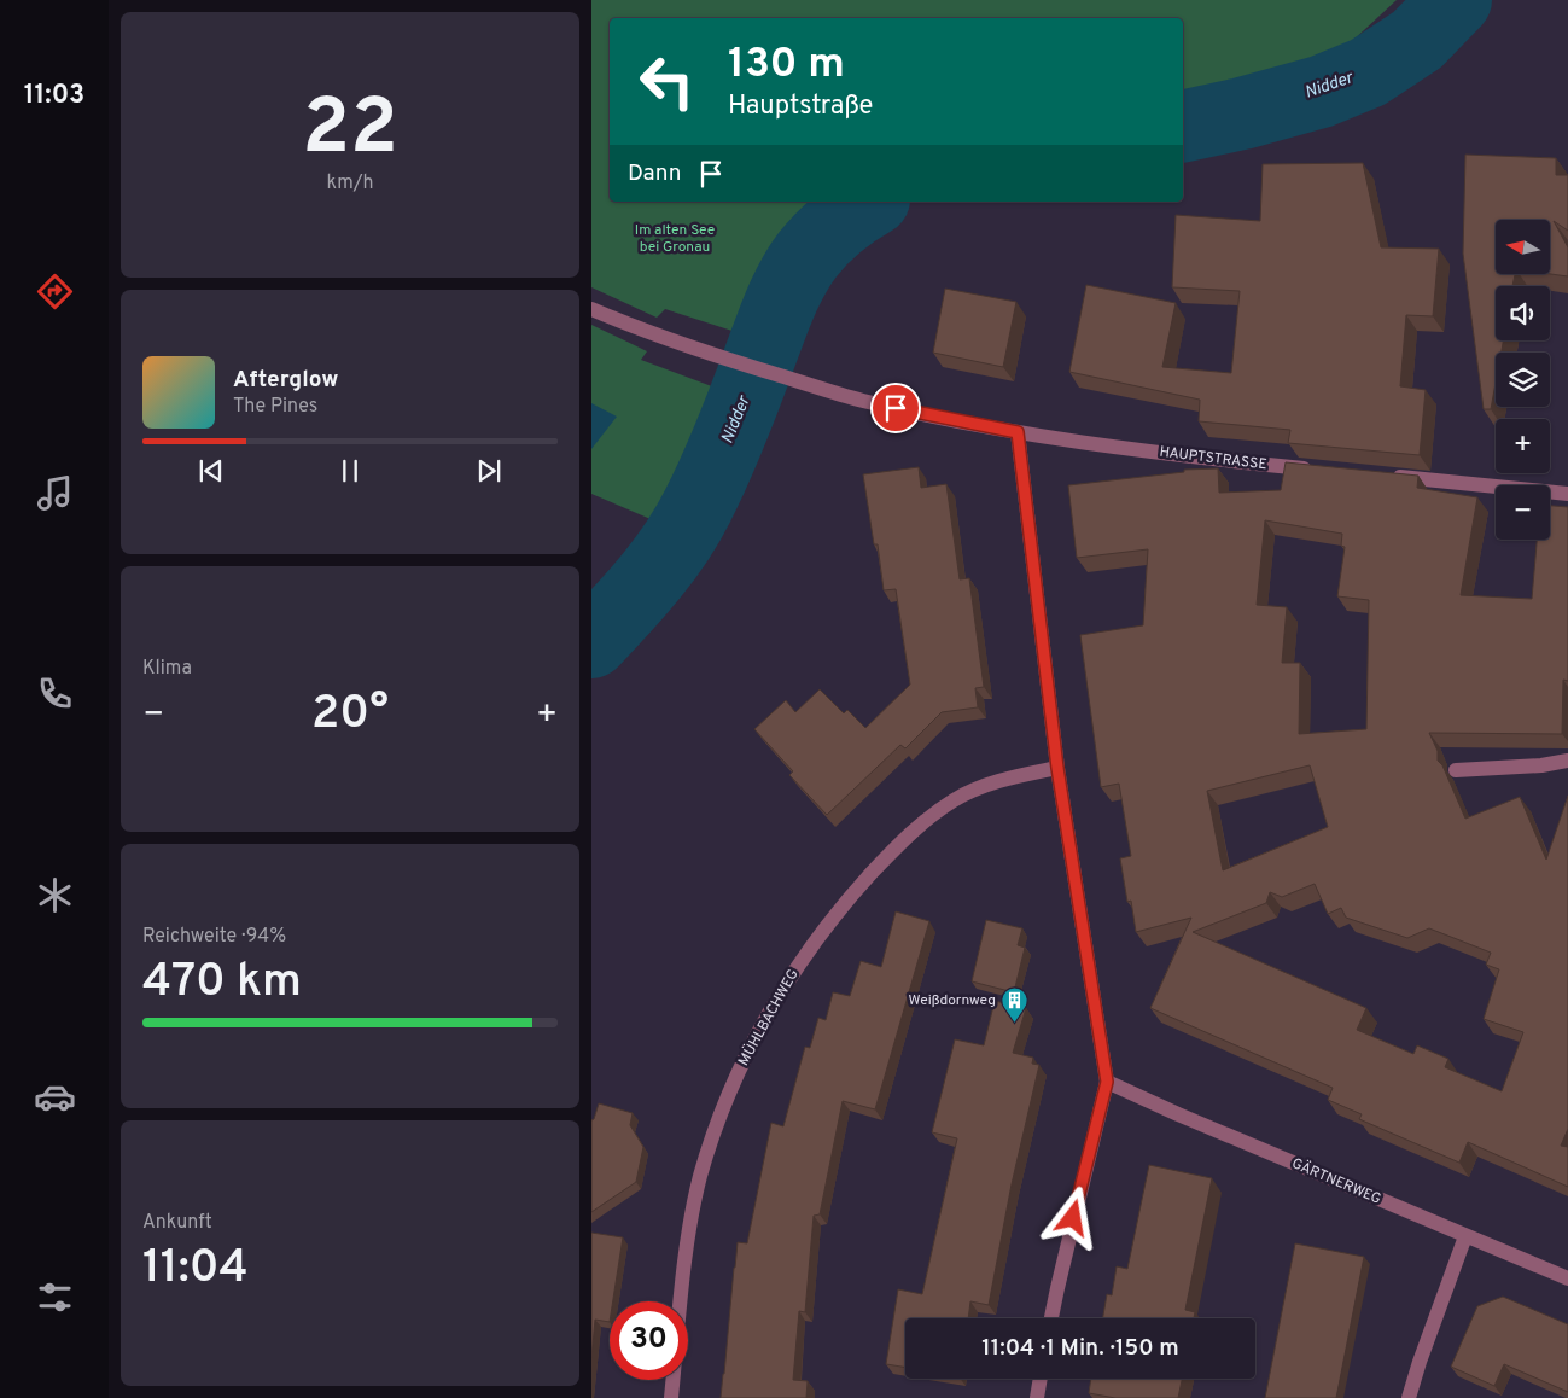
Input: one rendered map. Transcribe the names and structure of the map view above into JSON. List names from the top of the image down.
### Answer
{
  "streets": {
    "street": ["HAUPTSTRASSE", "MÜHLBACHWEG", "GÄRTNERWEG"]
  },
  "water": ["Nidder"],
  "parks": ["Im alten See bei Gronau"],
  "places": {
    "building": ["Weißdornweg"]
  },
  "north": "left",
  "page": {
    "tabs": "11:03",
    "tile": [
      ["22", "km/h"],
      "Klima",
      ["Reichweite · 94%", "470 km"],
      ["Ankunft", "11:04"]
    ],
    "turn": ["130 m", "Hauptstraße"],
    "then": "Dann",
    "map_buttons": ["+", "−"],
    "song": ["Afterglow", "The Pines"],
    "heat": ["−", "20°", "+"],
    "limit": "30",
    "trip": "11:04 · 1 Min. · 150 m"
  }
}
